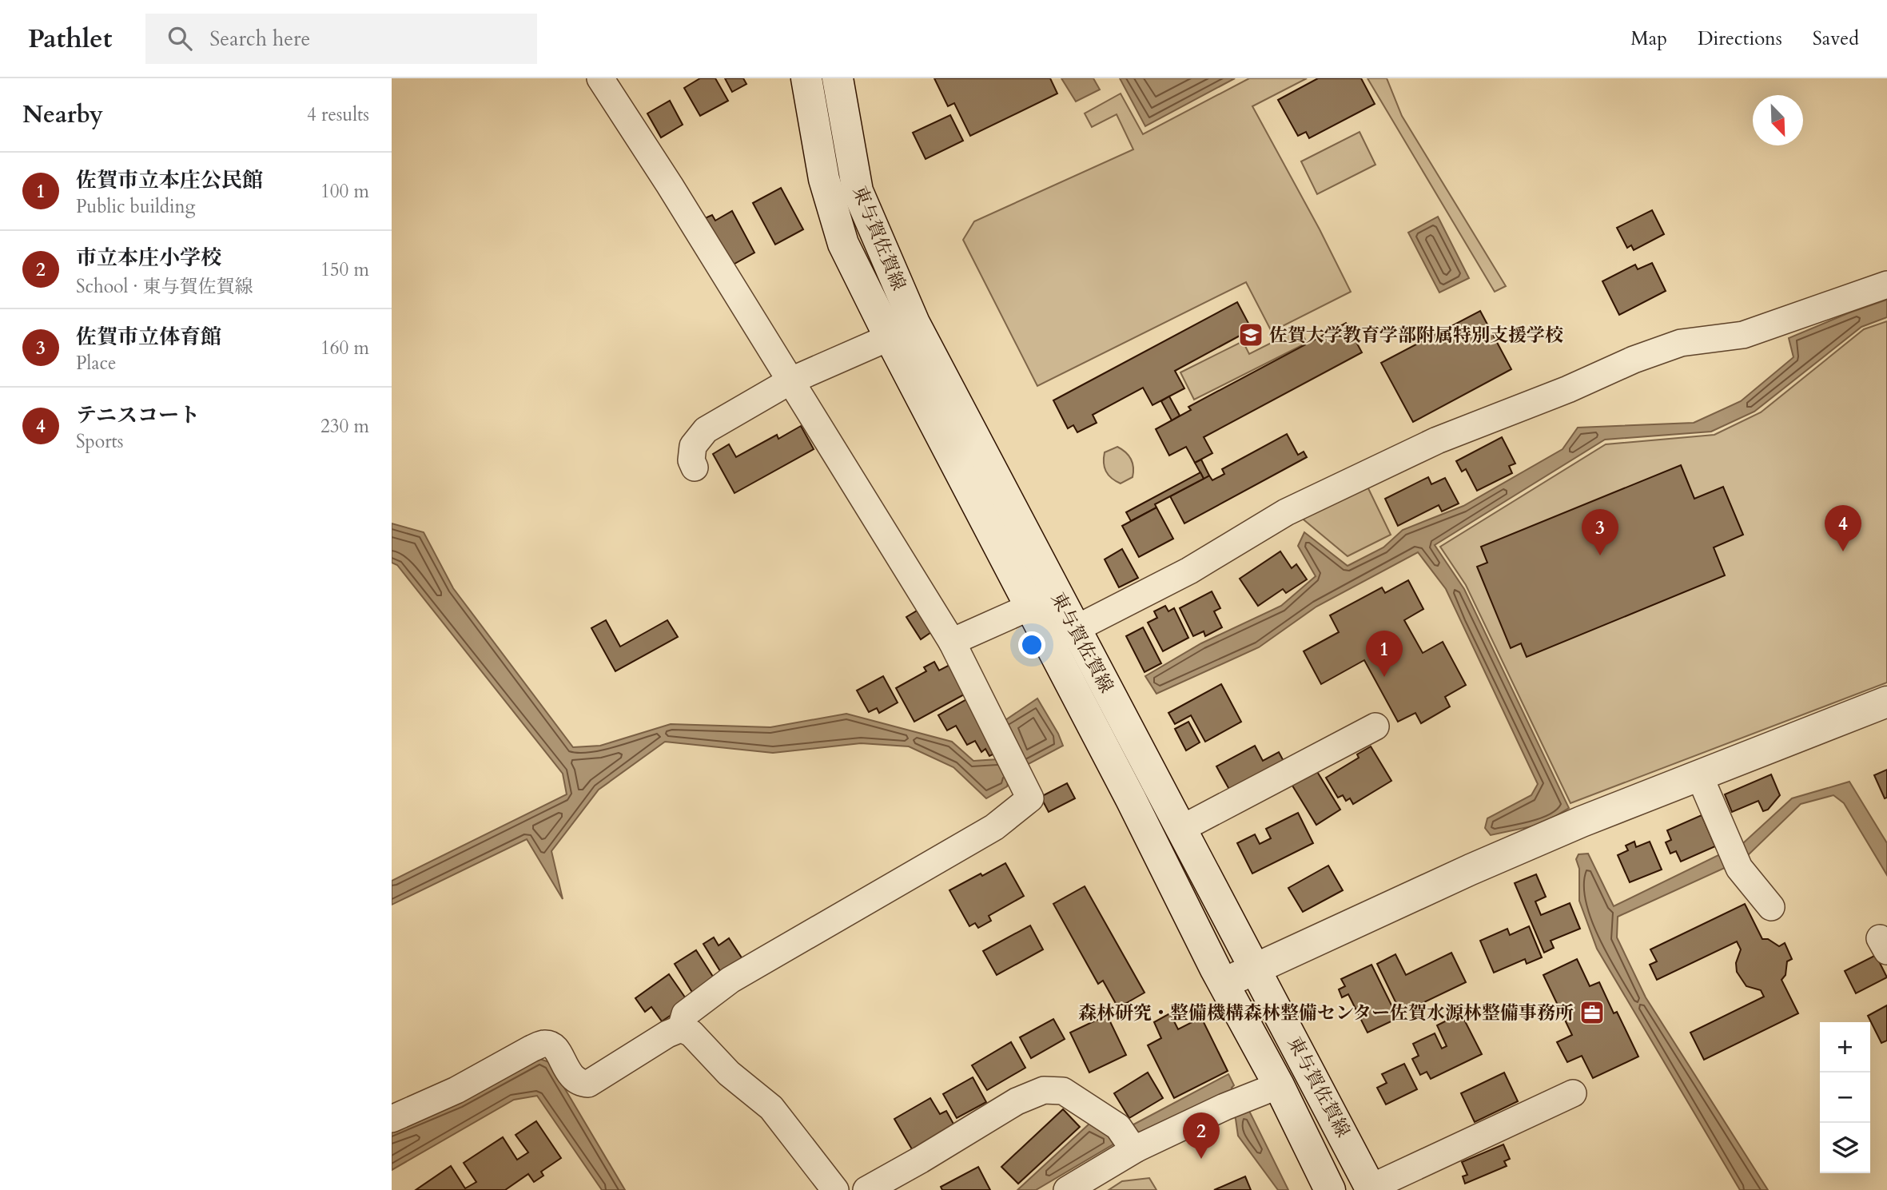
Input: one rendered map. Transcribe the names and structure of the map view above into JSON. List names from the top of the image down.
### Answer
{
  "streets": {
    "main road": ["東与賀佐賀線"]
  },
  "places": {
    "school or university": ["佐賀大学教育学部附属特別支援学校"],
    "office": ["森林研究・整備機構森林整備センター佐賀水源林整備事務所"]
  },
  "north": "bottom right",
  "page": {
    "header": "Pathlet",
    "search": "Search here",
    "nav": ["Map", "Directions", "Saved"],
    "heading": ["Nearby", "4 results"],
    "list": [
      {
        "mark": "1",
        "name": "佐賀市立本庄公民館",
        "note": "Public building",
        "value": "100 m"
      },
      {
        "mark": "2",
        "name": "市立本庄小学校",
        "note": "School · 東与賀佐賀線",
        "value": "150 m"
      },
      {
        "mark": "3",
        "name": "佐賀市立体育館",
        "note": "Place",
        "value": "160 m"
      },
      {
        "mark": "4",
        "name": "テニスコート",
        "note": "Sports",
        "value": "230 m"
      }
    ],
    "pins": [
      "4",
      "3",
      "1",
      "2"
    ],
    "map_buttons": ["+", "−"]
  }
}
